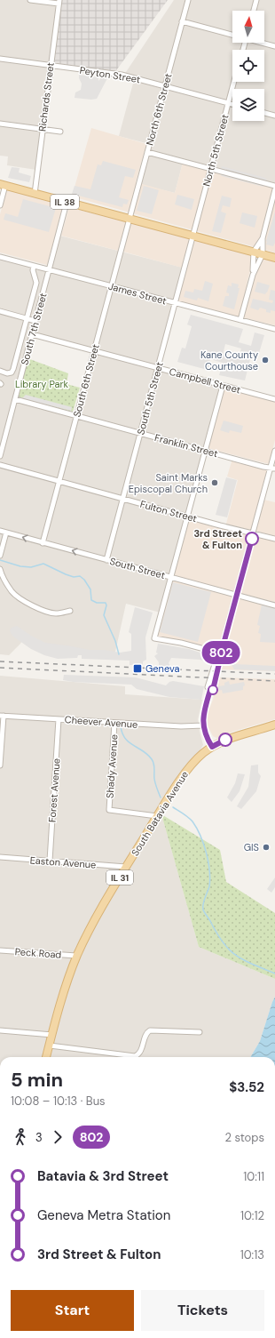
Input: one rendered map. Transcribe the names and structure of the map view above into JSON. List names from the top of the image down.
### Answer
{
  "streets": {
    "main road": ["IL 38", "South Batavia Avenue", "IL 31"],
    "street": [
      "Peyton Street",
      "Richards Street",
      "North 6th Street",
      "North 5th Street",
      "James Street",
      "South 7th Street",
      "South 6th Street",
      "Campbell Street",
      "South 5th Street",
      "Franklin Street",
      "Fulton Street",
      "South Street",
      "Cheever Avenue",
      "Shady Avenue",
      "Forest Avenue",
      "Easton Avenue",
      "Peck Road"
    ]
  },
  "crossings": [
    ["Peyton Street", "Richards Street"],
    ["Peyton Street", "North 6th Street"],
    ["Peyton Street", "North 5th Street"],
    ["Richards Street", "IL 38"],
    ["North 6th Street", "IL 38"],
    ["North 6th Street", "South 6th Street"],
    ["North 5th Street", "IL 38"],
    ["North 5th Street", "South 5th Street"],
    ["IL 38", "South 7th Street"],
    ["IL 38", "South 6th Street"],
    ["IL 38", "South 5th Street"],
    ["James Street", "South 7th Street"],
    ["James Street", "South 6th Street"],
    ["James Street", "South 5th Street"],
    ["South 7th Street", "Campbell Street"],
    ["South 7th Street", "Franklin Street"],
    ["South 6th Street", "Campbell Street"],
    ["South 6th Street", "Franklin Street"],
    ["South 6th Street", "Fulton Street"],
    ["South 6th Street", "South Street"],
    ["Campbell Street", "South 5th Street"],
    ["South 5th Street", "Franklin Street"],
    ["South 5th Street", "Fulton Street"],
    ["South 5th Street", "South Street"],
    ["Cheever Avenue", "Shady Avenue"],
    ["Cheever Avenue", "Forest Avenue"],
    ["Shady Avenue", "South Batavia Avenue"],
    ["Forest Avenue", "Easton Avenue"],
    ["South Batavia Avenue", "Easton Avenue"],
    ["South Batavia Avenue", "Peck Road"]
  ],
  "one_way": ["South Street"],
  "parks": ["Library Park"],
  "places": {
    "other": [
      "Kane County Courthouse",
      "Saint Marks Episcopal Church",
      "3rd Street & Fulton",
      "GIS"
    ],
    "transit": ["Geneva"]
  },
  "lines": ["bus line 802"],
  "north": "top",
  "page": {
    "on_map": "802",
    "heading": ["5 min", "10:08 – 10:13 · Bus", "$3.52"],
    "legs": ["3", "802", "2 stops"],
    "list": [
      {
        "name": "Batavia & 3rd Street",
        "value": "10:11"
      },
      {
        "name": "Geneva Metra Station",
        "value": "10:12"
      },
      {
        "name": "3rd Street & Fulton",
        "value": "10:13"
      }
    ],
    "buttons": ["Start", "Tickets"]
  }
}
